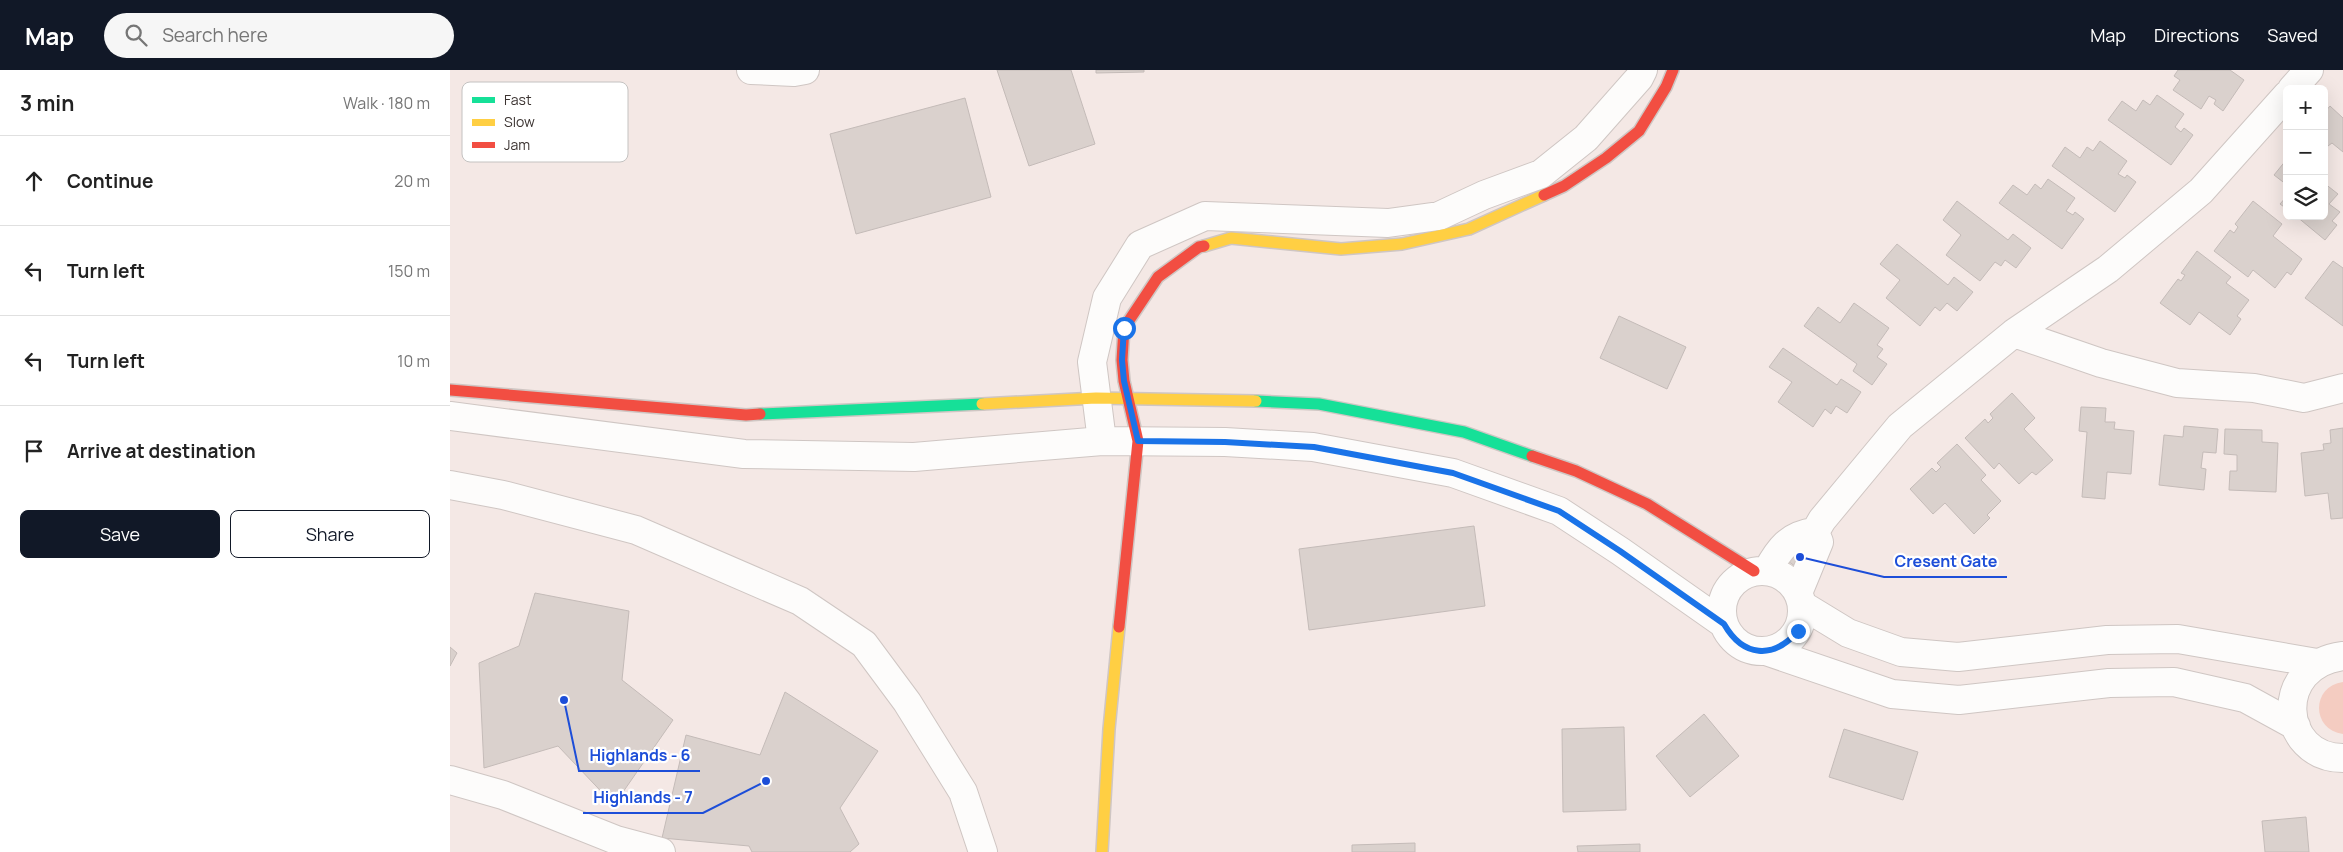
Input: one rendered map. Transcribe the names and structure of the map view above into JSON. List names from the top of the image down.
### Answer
{
  "places": ["Cresent Gate", "Highlands - 6", "Highlands - 7"],
  "legend": ["Fast", "Slow", "Jam"],
  "page": {
    "header": "Map",
    "search": "Search here",
    "nav": ["Map", "Directions", "Saved"],
    "heading": ["3 min", "Walk · 180 m"],
    "map_buttons": ["+", "−"],
    "list": [
      ["Continue", "20 m"],
      ["Turn left", "150 m"],
      ["Turn left", "10 m"],
      "Arrive at destination"
    ],
    "buttons": ["Save", "Share"]
  }
}
